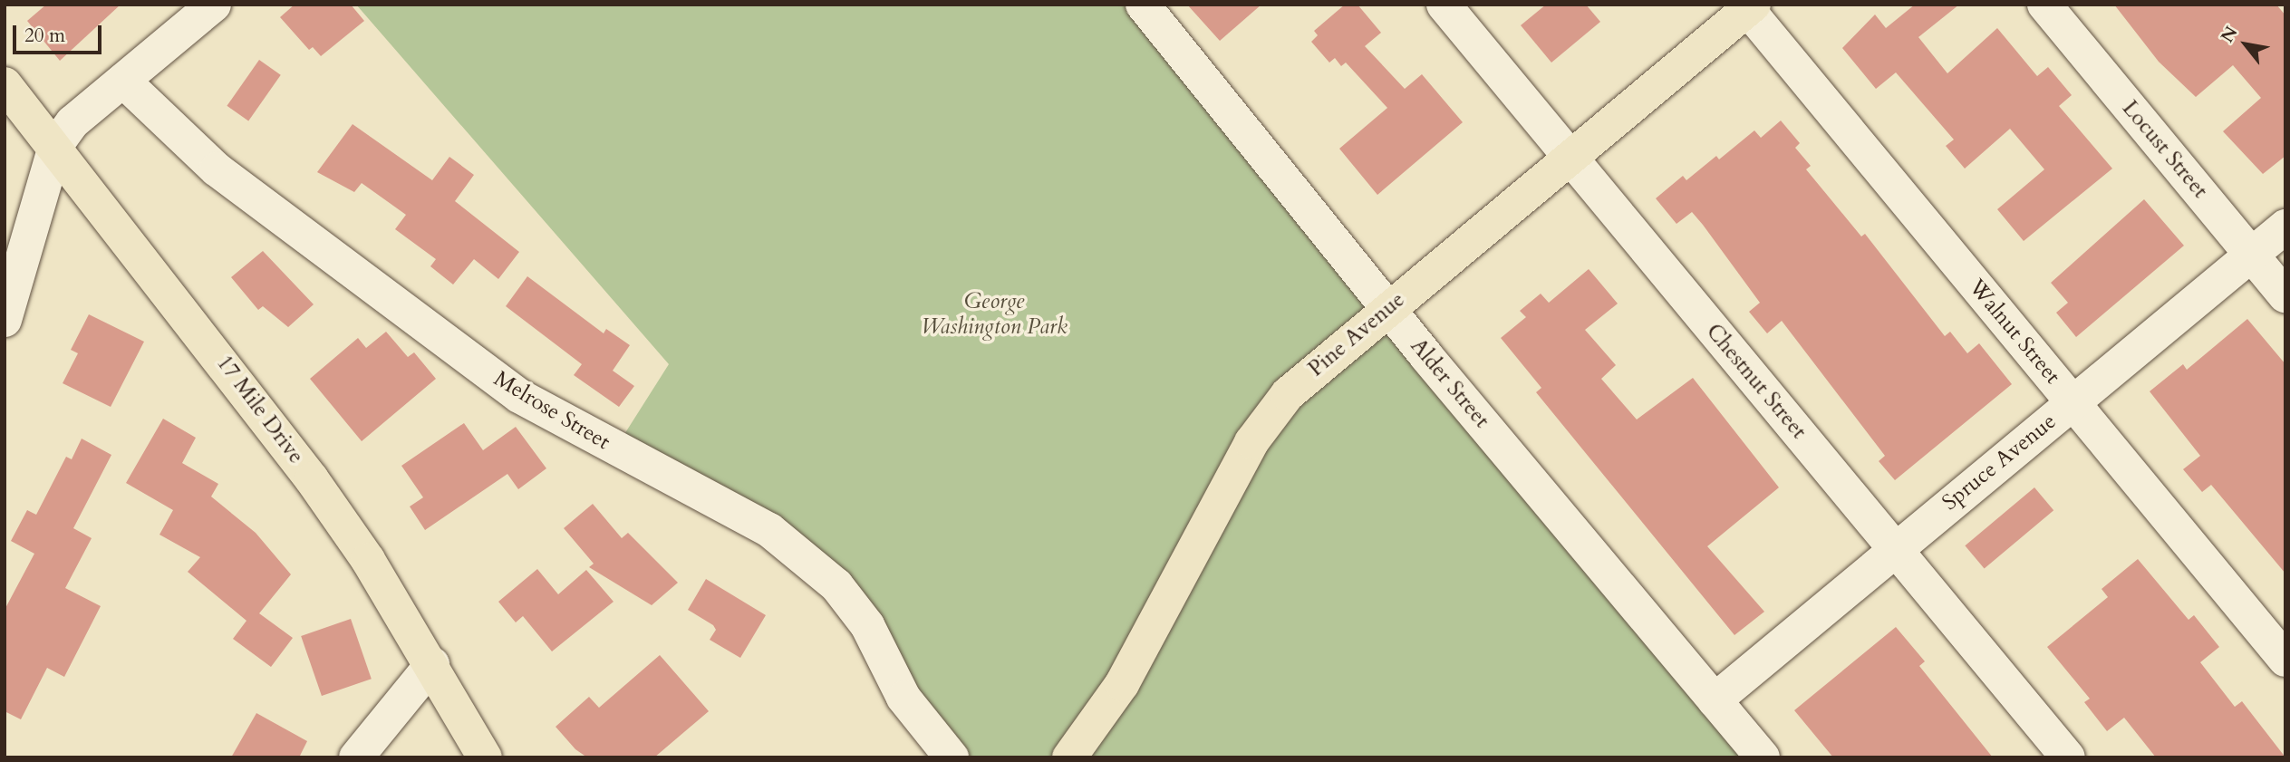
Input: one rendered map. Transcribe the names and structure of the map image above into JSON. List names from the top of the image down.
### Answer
{
  "streets": {
    "main road": ["Pine Avenue", "17 Mile Drive"],
    "street": [
      "Locust Street",
      "Walnut Street",
      "Chestnut Street",
      "Alder Street",
      "Melrose Street",
      "Spruce Avenue"
    ]
  },
  "crossings": [
    ["Locust Street", "Spruce Avenue"],
    ["Walnut Street", "Pine Avenue"],
    ["Walnut Street", "Spruce Avenue"],
    ["Pine Avenue", "Chestnut Street"],
    ["Pine Avenue", "Alder Street"],
    ["Chestnut Street", "Spruce Avenue"],
    ["Alder Street", "Spruce Avenue"]
  ],
  "parks": ["George Washington Park"],
  "scale_bar": "20 m",
  "north": "top left"
}
